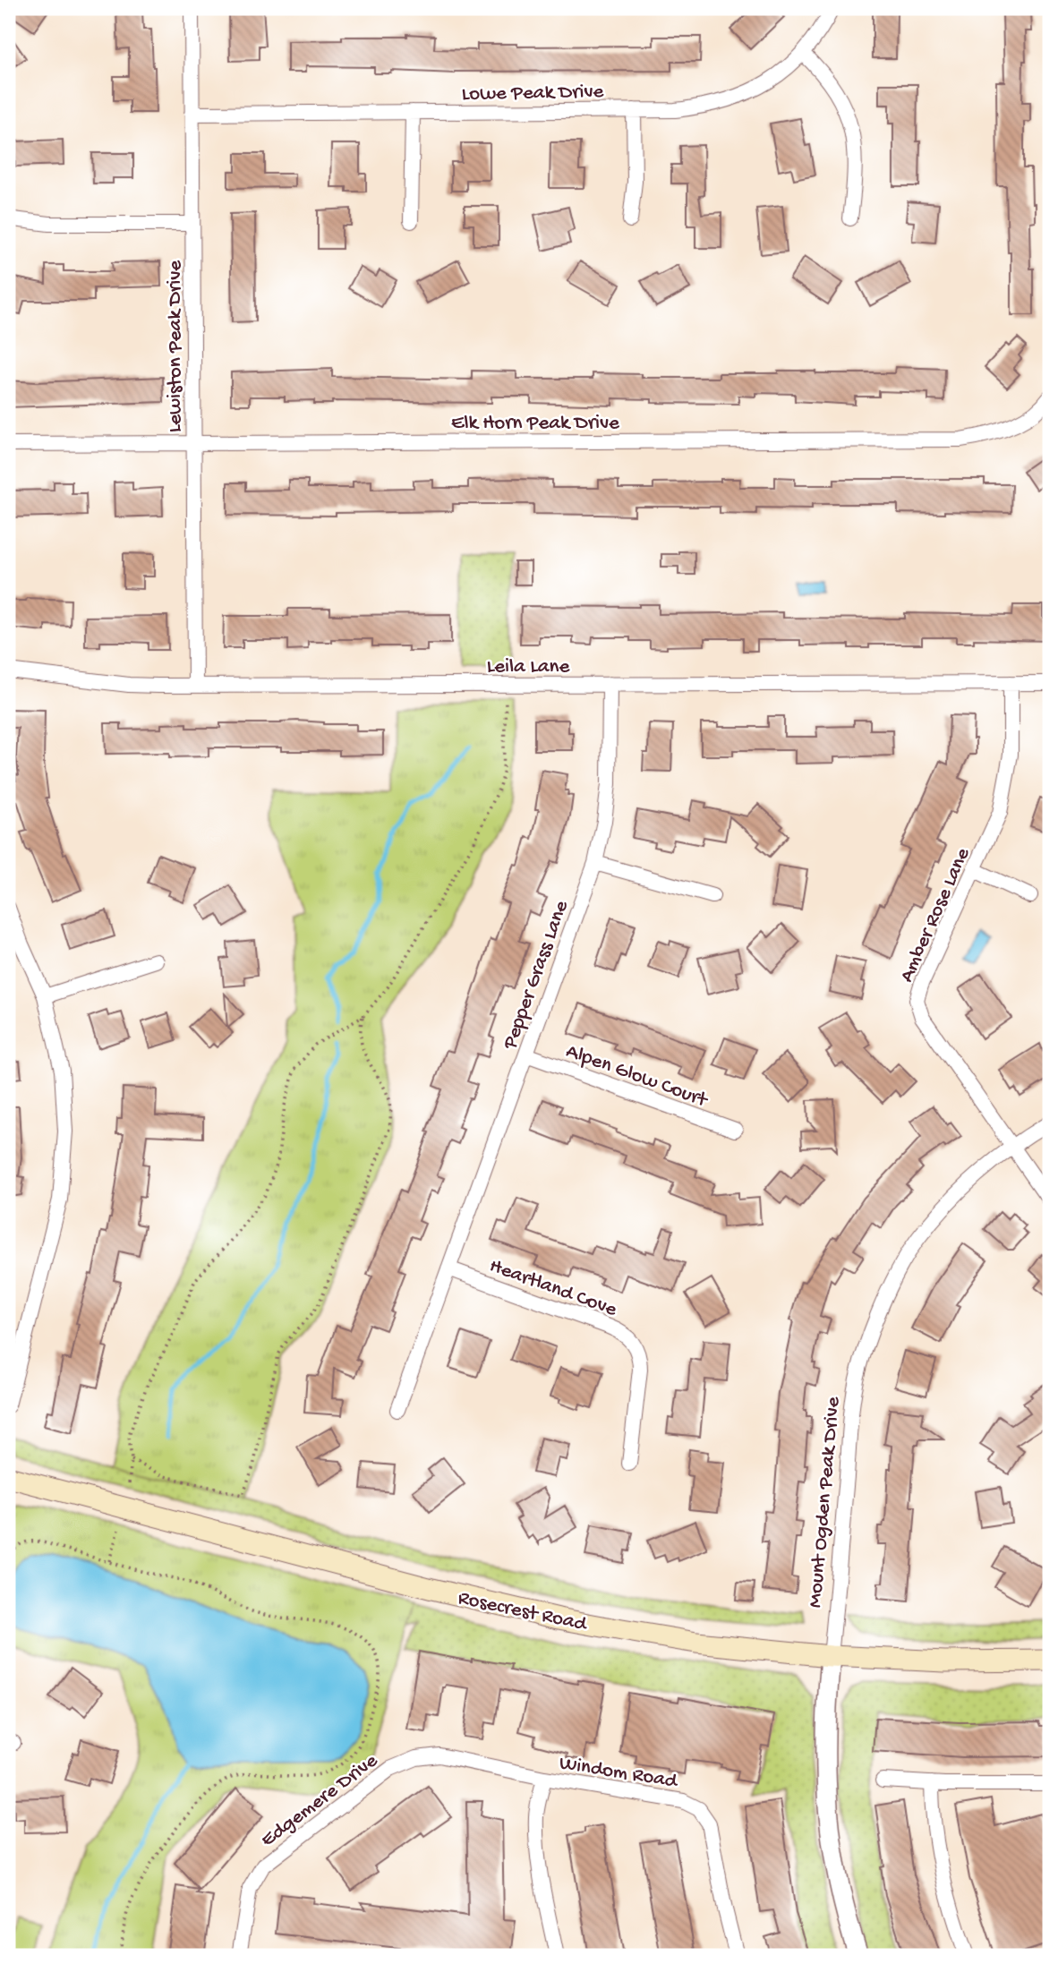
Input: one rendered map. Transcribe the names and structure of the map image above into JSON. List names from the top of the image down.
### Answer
{
  "streets": {
    "main road": ["Rosecrest Road"],
    "street": [
      "Lowe Peak Drive",
      "Lewiston Peak Drive",
      "Elk Horn Peak Drive",
      "Leila Lane",
      "Amber Rose Lane",
      "Pepper Grass Lane",
      "Alpen Glow Court",
      "Heartland Cove",
      "Mount Ogden Peak Drive",
      "Windom Road",
      "Edgemere Drive"
    ]
  },
  "crossings": [
    ["Lowe Peak Drive", "Lewiston Peak Drive"],
    ["Lewiston Peak Drive", "Elk Horn Peak Drive"],
    ["Lewiston Peak Drive", "Leila Lane"],
    ["Leila Lane", "Amber Rose Lane"],
    ["Leila Lane", "Pepper Grass Lane"],
    ["Amber Rose Lane", "Mount Ogden Peak Drive"],
    ["Pepper Grass Lane", "Alpen Glow Court"],
    ["Pepper Grass Lane", "Heartland Cove"],
    ["Mount Ogden Peak Drive", "Rosecrest Road"],
    ["Windom Road", "Edgemere Drive"]
  ]
}
